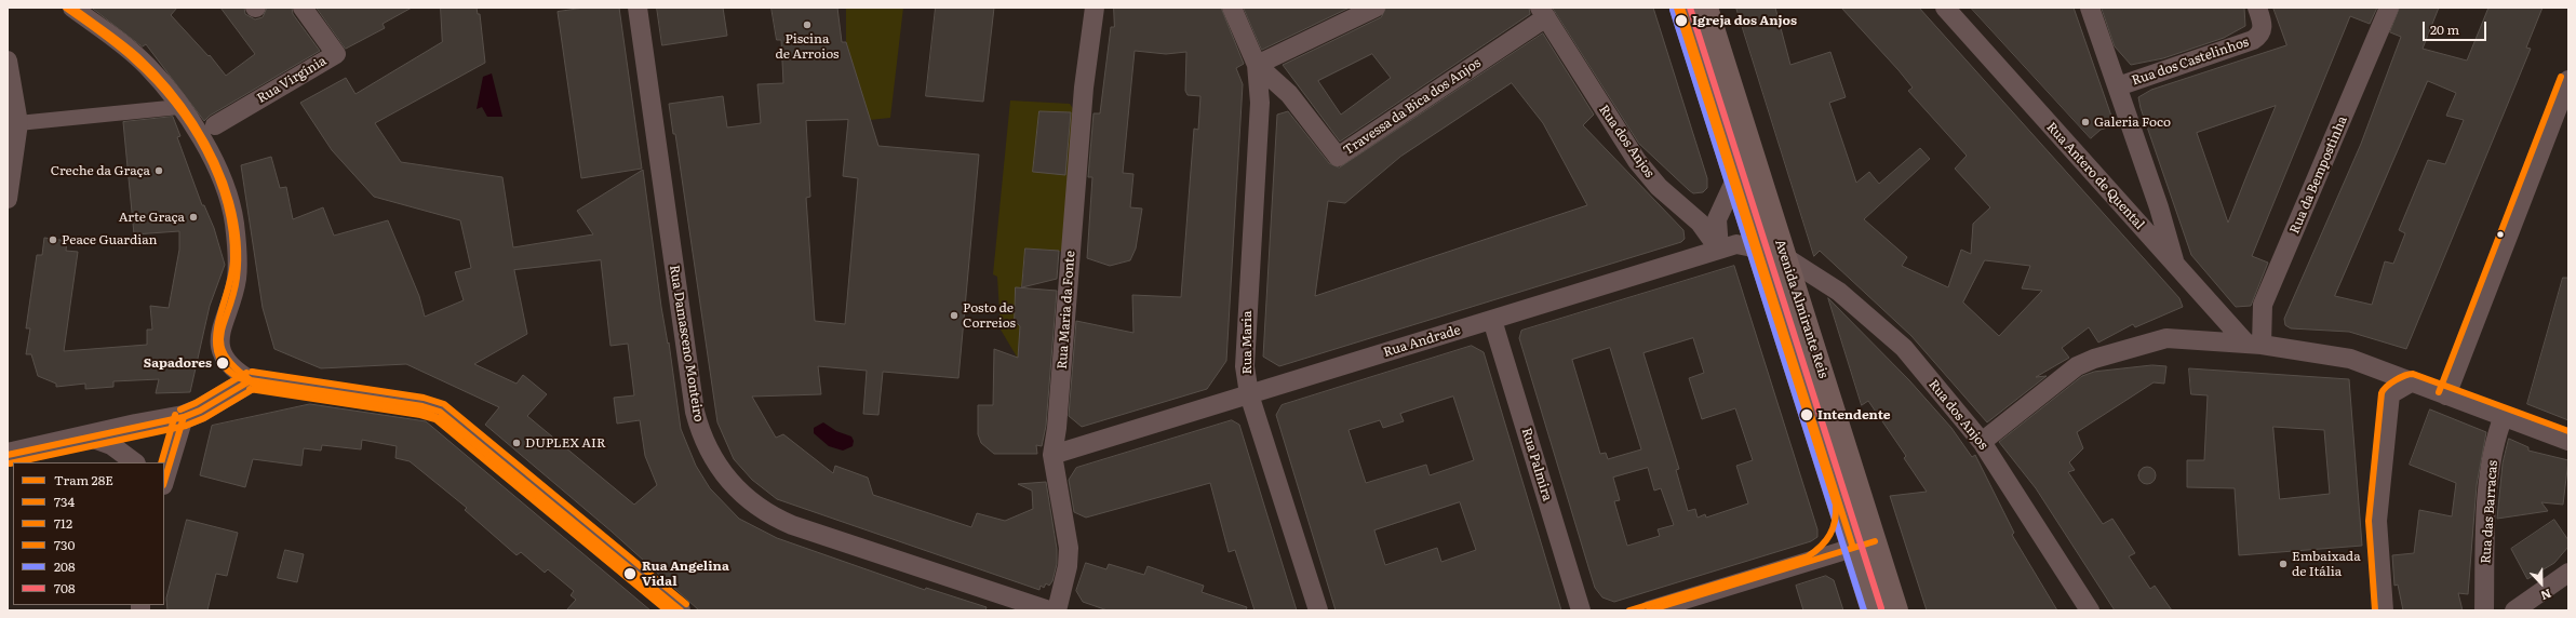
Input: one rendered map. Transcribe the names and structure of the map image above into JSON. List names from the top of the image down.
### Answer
{
  "streets": {
    "main road": ["Avenida Almirante Reis"],
    "street": [
      "Rua dos Castelinhos",
      "Rua Virgínia",
      "Travessa da Bica dos Anjos",
      "Rua dos Anjos",
      "Rua da Bempostinha",
      "Rua Antero de Quental",
      "Rua Maria da Fonte",
      "Rua Andrade",
      "Rua Maria",
      "Rua Damasceno Monteiro",
      "Rua Palmira",
      "Rua das Barracas"
    ]
  },
  "crossings": [
    ["Travessa da Bica dos Anjos", "Rua dos Anjos"],
    ["Travessa da Bica dos Anjos", "Rua Maria"],
    ["Rua dos Anjos", "Avenida Almirante Reis"],
    ["Rua dos Anjos", "Rua Andrade"],
    ["Rua da Bempostinha", "Rua Antero de Quental"],
    ["Rua Maria da Fonte", "Rua Andrade"],
    ["Rua Andrade", "Rua Maria"],
    ["Rua Andrade", "Rua Palmira"]
  ],
  "places": [
    "Igreja dos Anjos",
    "Piscina de Arroios",
    "Galeria Foco",
    "Creche da Graça",
    "Arte Graça",
    "Peace Guardian",
    "Posto de Correios",
    "Sapadores",
    "Intendente",
    "DUPLEX AIR",
    "Embaixada de Itália",
    "Rua Angelina Vidal"
  ],
  "lines": [
    "tram line 28E",
    "transit line 734",
    "transit line 708",
    "transit line 208",
    "transit line 730",
    "transit line 712"
  ],
  "legend": [
    "Tram 28E",
    "734",
    "712",
    "730",
    "208",
    "708"
  ],
  "scale_bar": "20 m",
  "north": "bottom"
}
